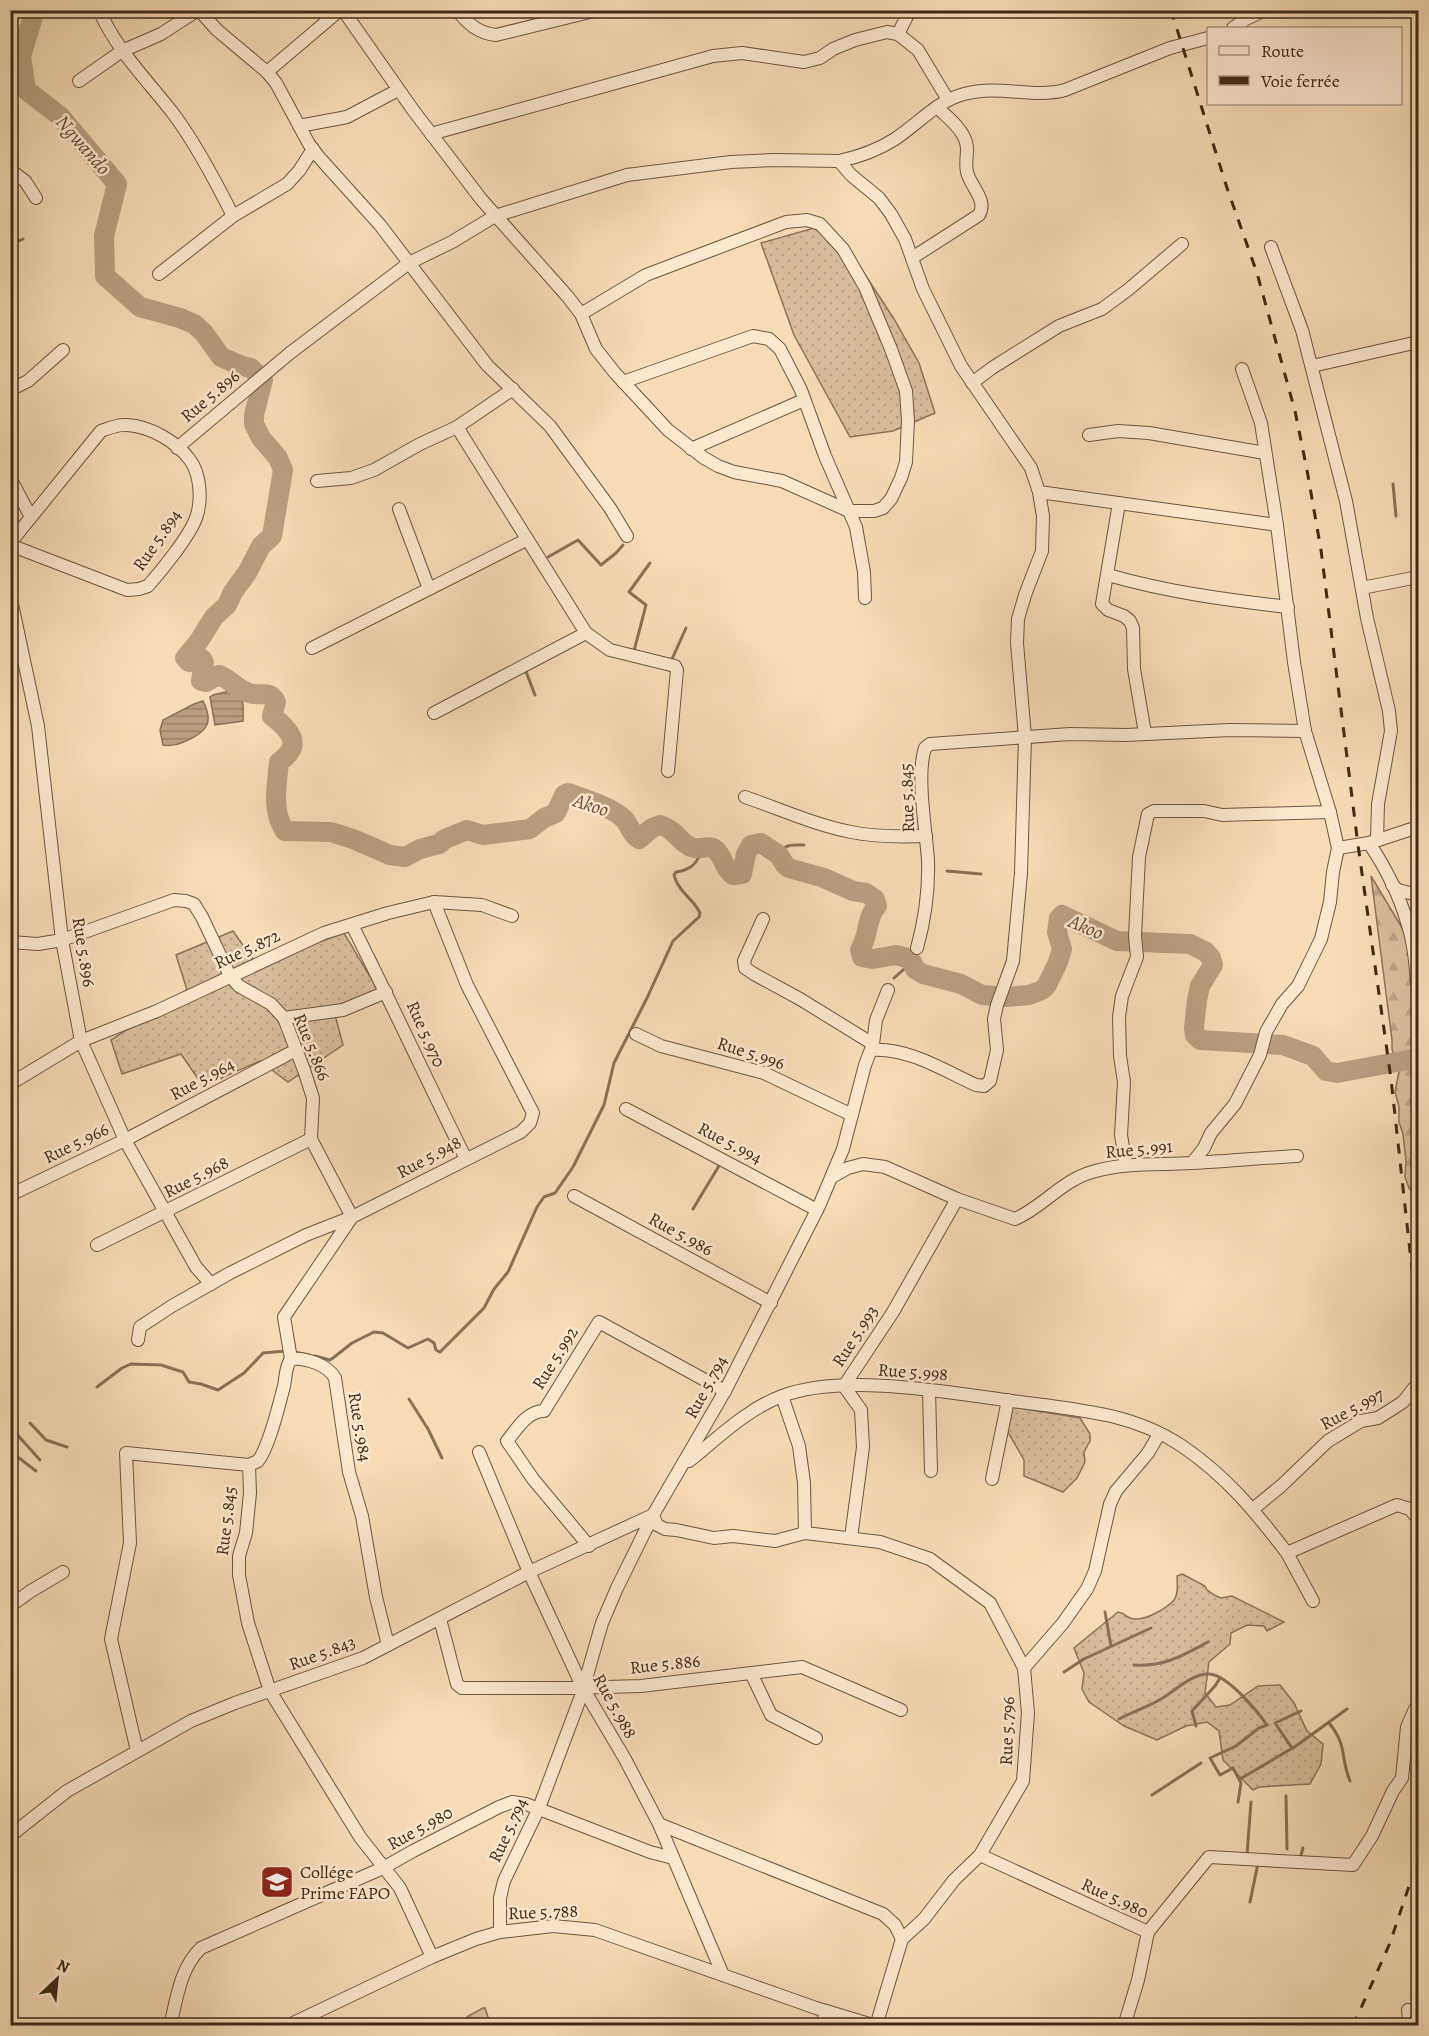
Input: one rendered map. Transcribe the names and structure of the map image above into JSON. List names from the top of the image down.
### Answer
{
  "streets": {
    "street": [
      "Rue 5.896",
      "Rue 5.894",
      "Rue 5.845",
      "Rue 5.872",
      "Rue 5.970",
      "Rue 5.866",
      "Rue 5.996",
      "Rue 5.964",
      "Rue 5.966",
      "Rue 5.994",
      "Rue 5.991",
      "Rue 5.948",
      "Rue 5.968",
      "Rue 5.986",
      "Rue 5.993",
      "Rue 5.992",
      "Rue 5.998",
      "Rue 5.794",
      "Rue 5.997",
      "Rue 5.984",
      "Rue 5.843",
      "Rue 5.886",
      "Rue 5.988",
      "Rue 5.796",
      "Rue 5.980",
      "Rue 5.788"
    ]
  },
  "crossings": [
    ["Rue 5.896", "Rue 5.894"],
    ["Rue 5.896", "Rue 5.872"],
    ["Rue 5.896", "Rue 5.866"],
    ["Rue 5.896", "Rue 5.964"],
    ["Rue 5.896", "Rue 5.966"],
    ["Rue 5.896", "Rue 5.948"],
    ["Rue 5.896", "Rue 5.968"],
    ["Rue 5.845", "Rue 5.843"],
    ["Rue 5.845", "Rue 5.980"],
    ["Rue 5.845", "Rue 5.788"],
    ["Rue 5.872", "Rue 5.970"],
    ["Rue 5.872", "Rue 5.866"],
    ["Rue 5.872", "Rue 5.948"],
    ["Rue 5.970", "Rue 5.948"],
    ["Rue 5.866", "Rue 5.964"],
    ["Rue 5.866", "Rue 5.968"],
    ["Rue 5.996", "Rue 5.794"],
    ["Rue 5.964", "Rue 5.966"],
    ["Rue 5.994", "Rue 5.794"],
    ["Rue 5.991", "Rue 5.993"],
    ["Rue 5.991", "Rue 5.794"],
    ["Rue 5.986", "Rue 5.794"],
    ["Rue 5.993", "Rue 5.998"],
    ["Rue 5.993", "Rue 5.796"],
    ["Rue 5.992", "Rue 5.794"],
    ["Rue 5.992", "Rue 5.843"],
    ["Rue 5.998", "Rue 5.794"],
    ["Rue 5.998", "Rue 5.997"],
    ["Rue 5.794", "Rue 5.843"],
    ["Rue 5.794", "Rue 5.886"],
    ["Rue 5.794", "Rue 5.988"],
    ["Rue 5.794", "Rue 5.796"],
    ["Rue 5.794", "Rue 5.980"],
    ["Rue 5.794", "Rue 5.788"],
    ["Rue 5.984", "Rue 5.843"],
    ["Rue 5.843", "Rue 5.886"],
    ["Rue 5.843", "Rue 5.988"],
    ["Rue 5.843", "Rue 5.796"],
    ["Rue 5.886", "Rue 5.988"],
    ["Rue 5.988", "Rue 5.980"],
    ["Rue 5.988", "Rue 5.788"],
    ["Rue 5.796", "Rue 5.980"]
  ],
  "water": ["Ngwando", "Akoo"],
  "places": {
    "school or university": ["Collége Prime FAPO"]
  },
  "legend": ["Route", "Voie ferrée"],
  "north": "top right"
}
